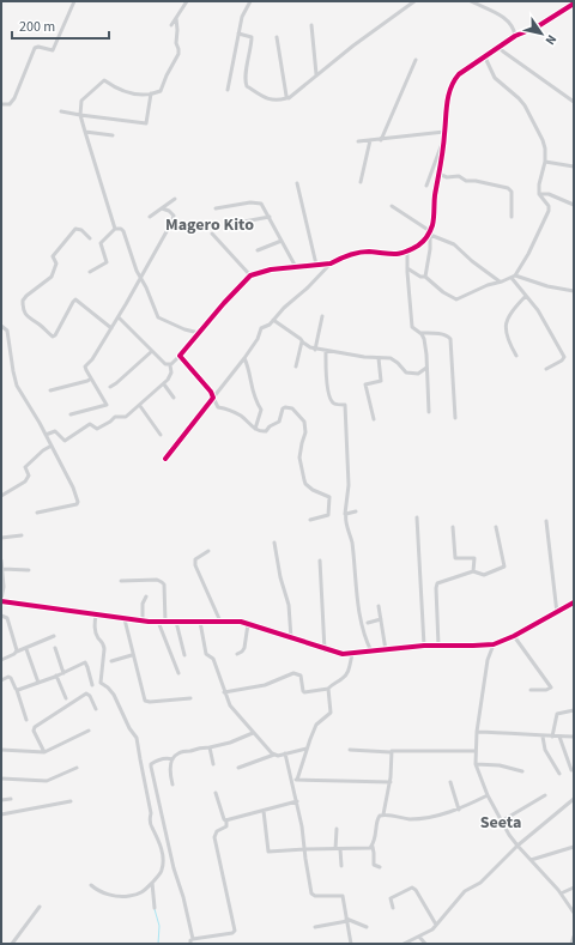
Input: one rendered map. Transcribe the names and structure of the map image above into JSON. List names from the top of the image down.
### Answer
{
  "districts": ["Magero Kito", "Seeta"],
  "scale_bar": "200 m",
  "north": "bottom right"
}
